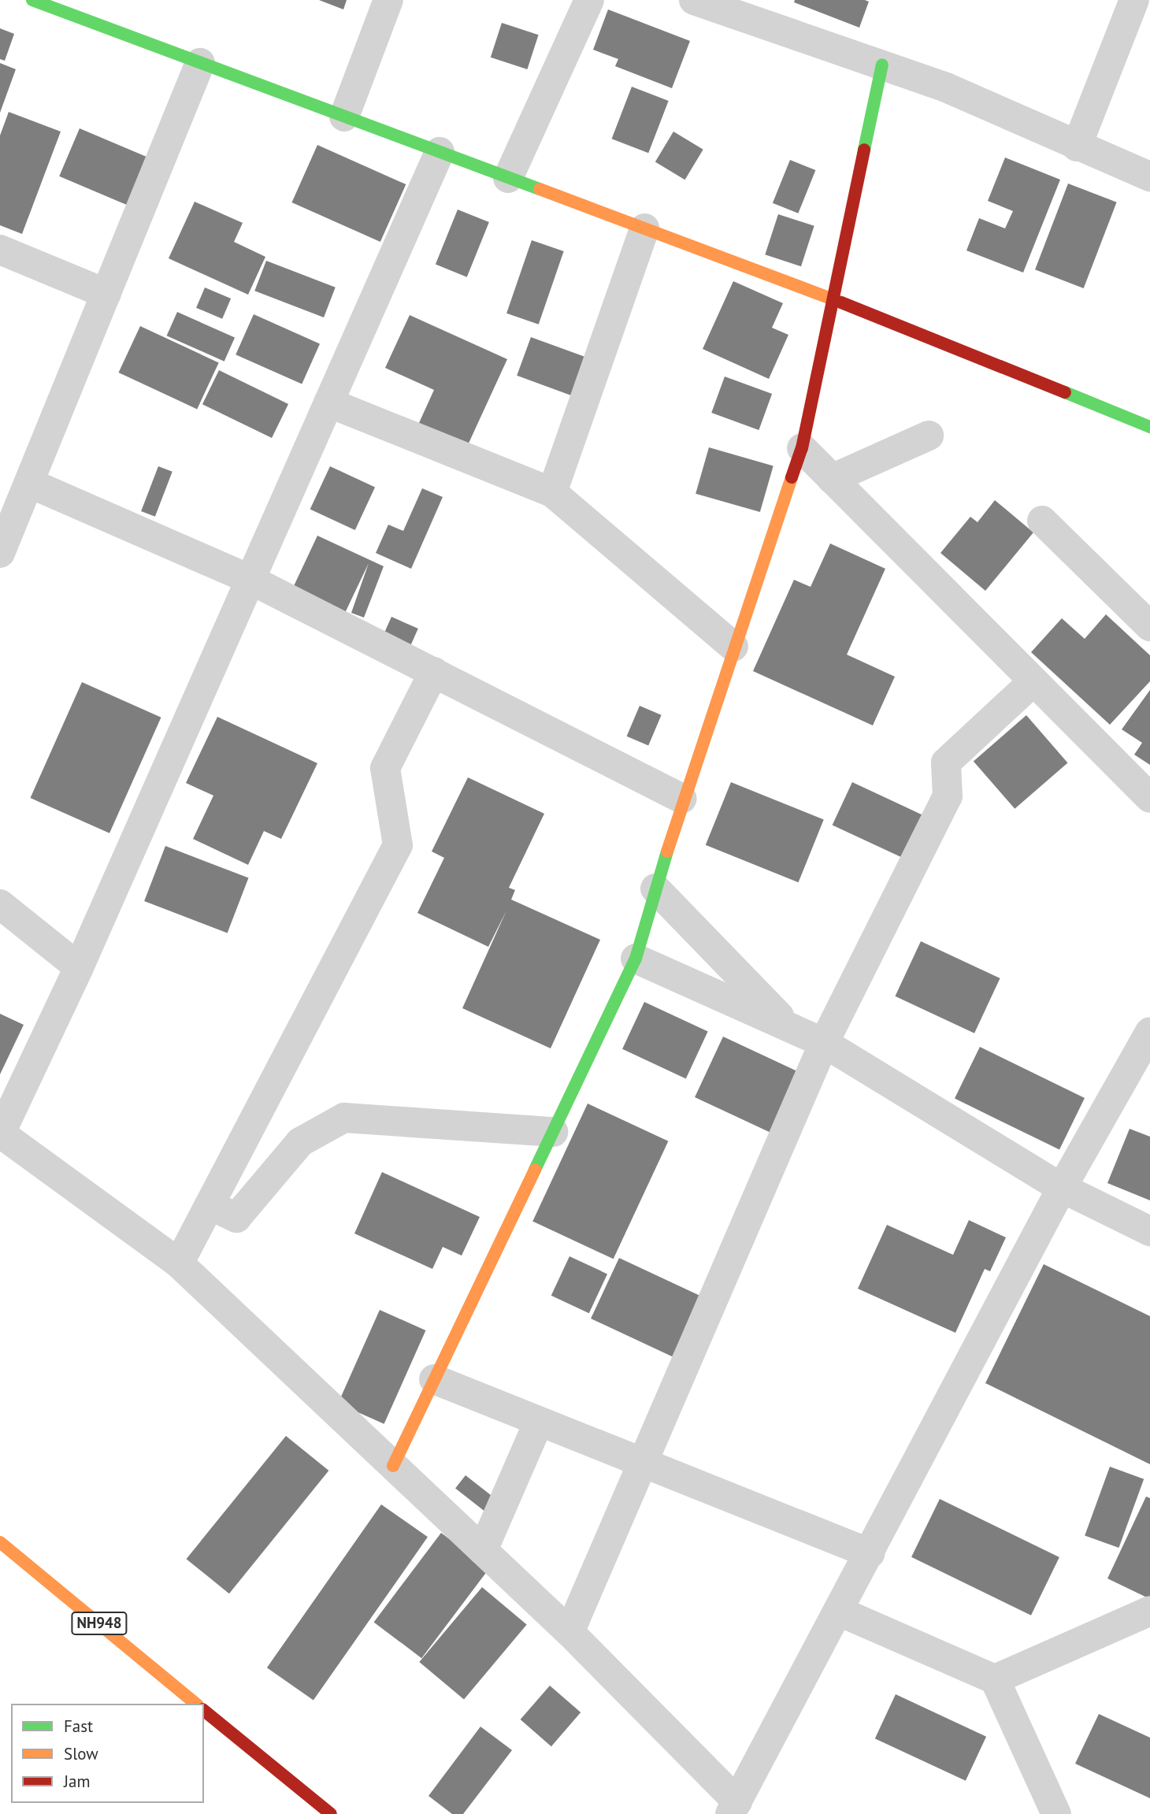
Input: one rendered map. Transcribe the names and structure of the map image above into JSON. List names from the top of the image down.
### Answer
{
  "streets": {
    "main road": ["NH948"]
  },
  "legend": ["Fast", "Slow", "Jam"]
}
